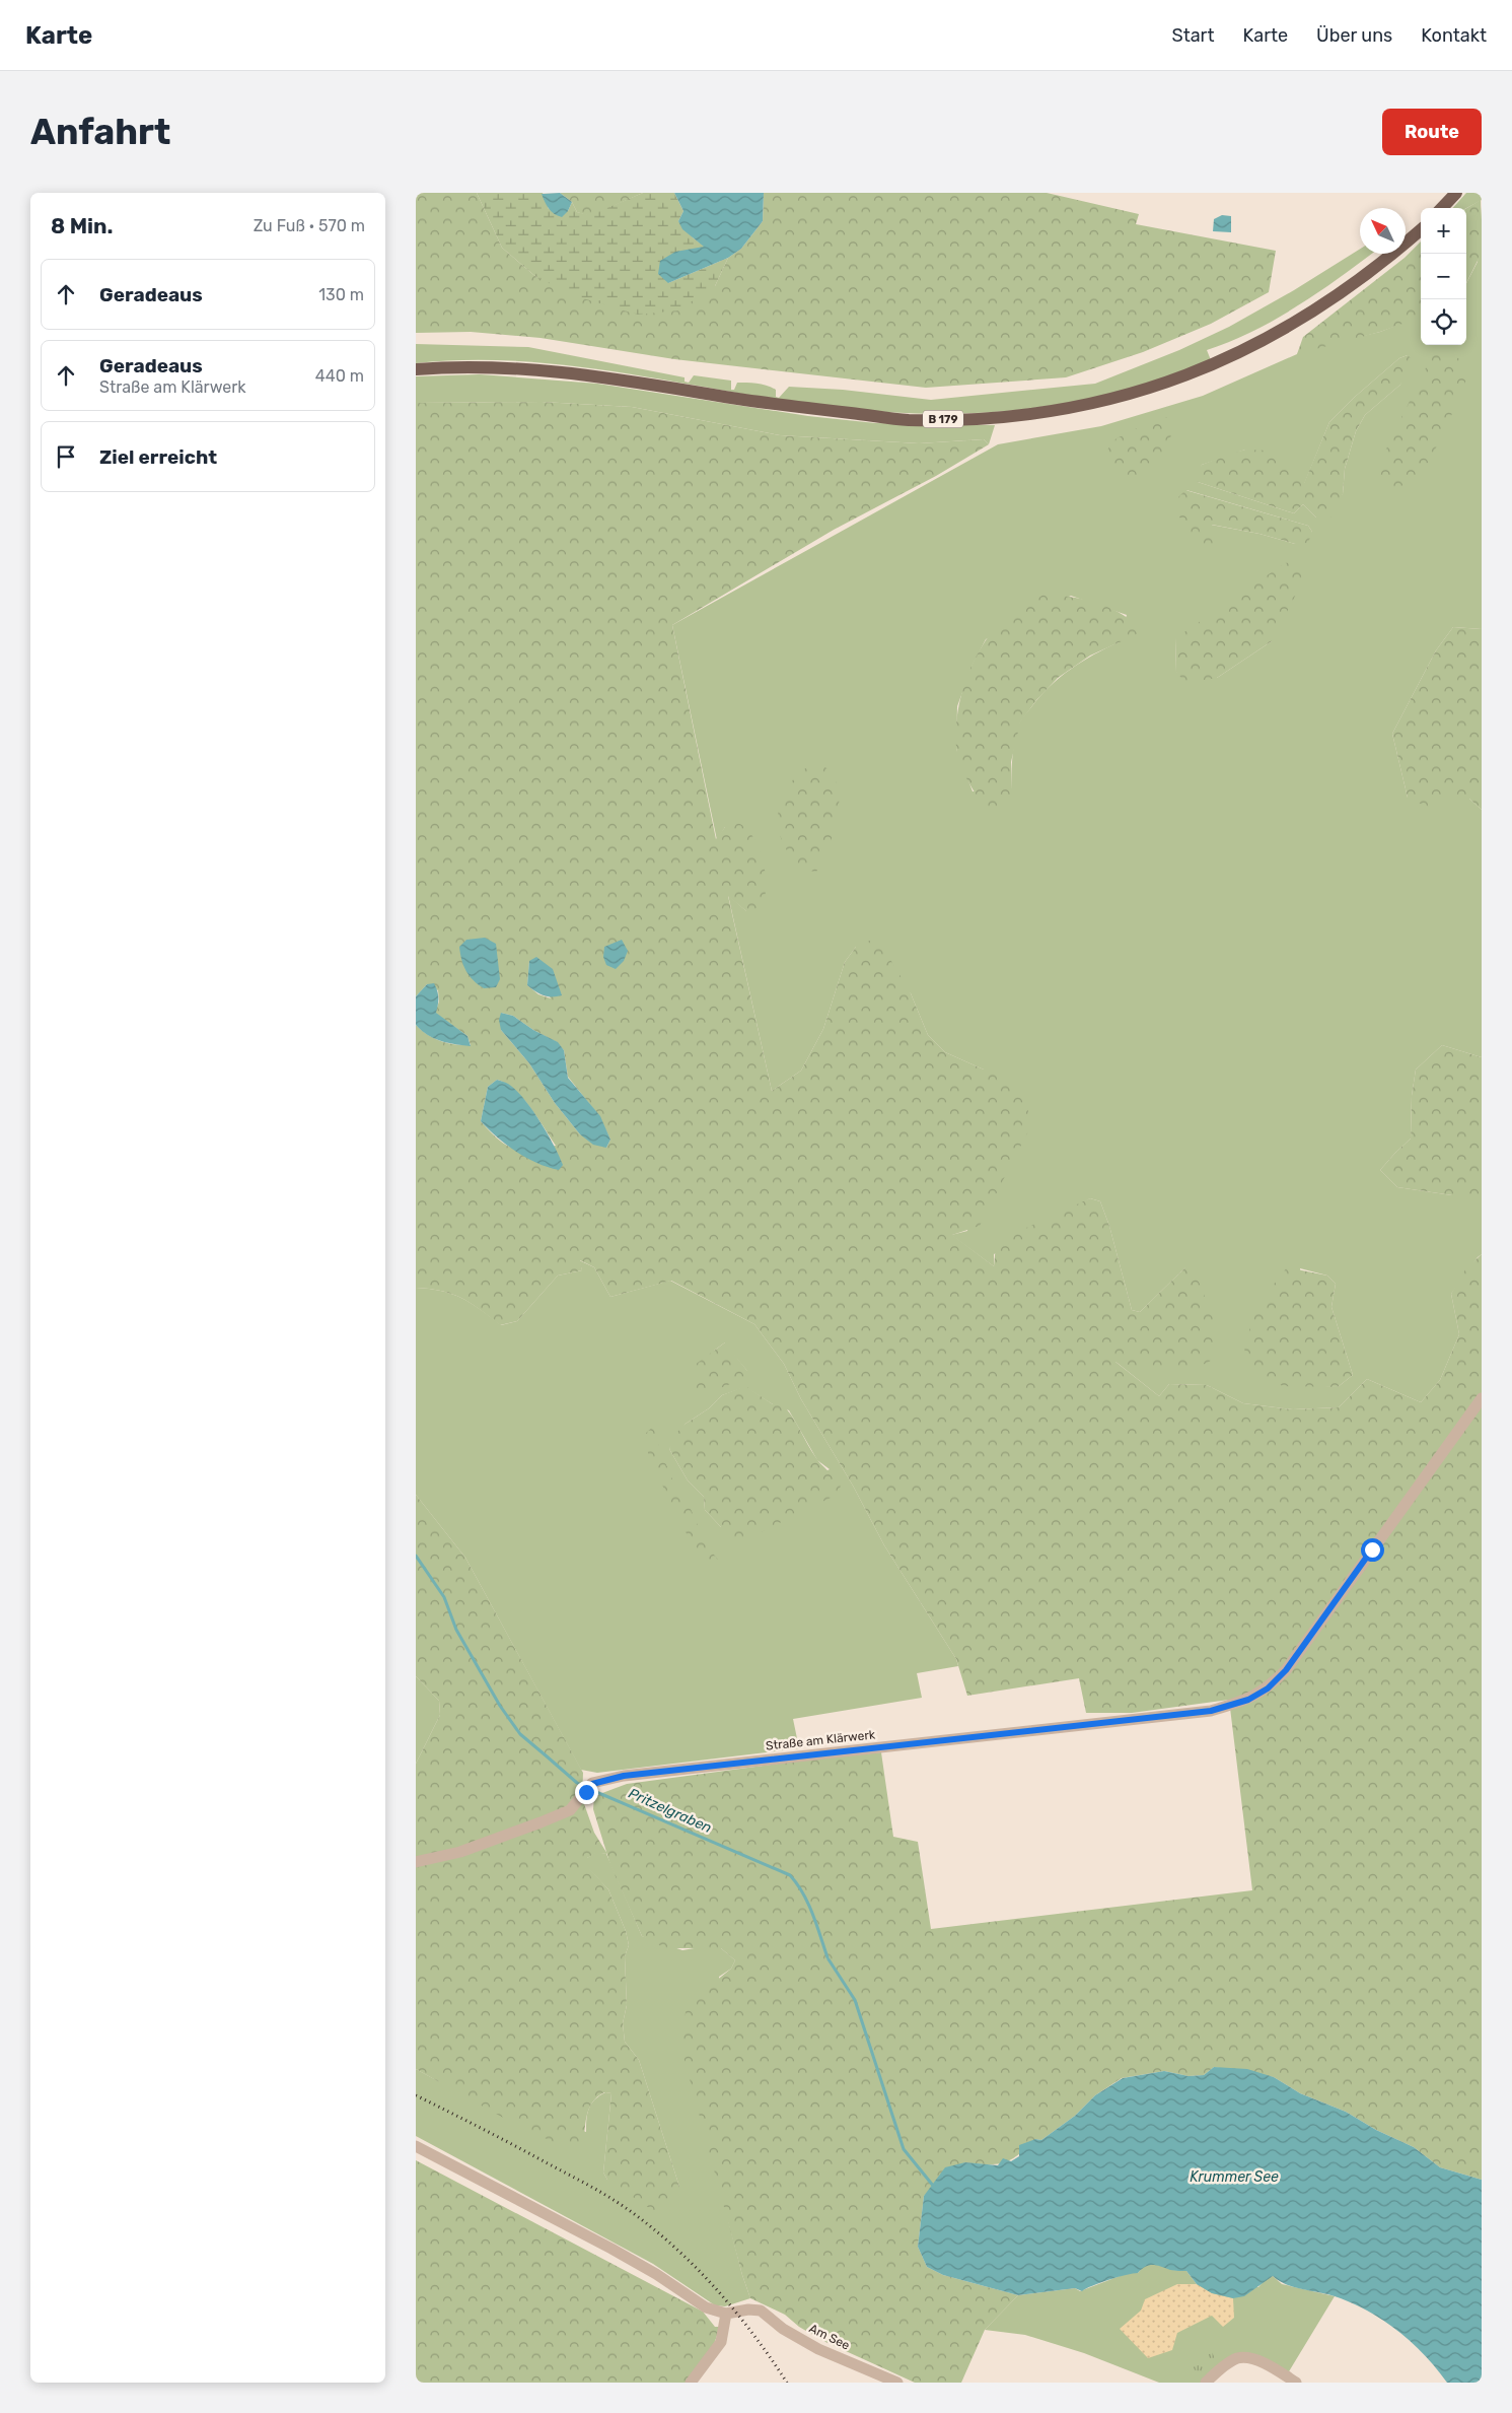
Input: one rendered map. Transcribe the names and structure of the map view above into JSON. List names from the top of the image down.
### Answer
{
  "streets": {
    "main road": ["B 179"],
    "street": ["Straße am Klärwerk", "Am See"]
  },
  "water": ["Pritzelgraben", "Krummer See"],
  "north": "top left",
  "page": {
    "header": "Karte",
    "nav": [
      "Start",
      "Karte",
      "Über uns",
      "Kontakt"
    ],
    "buttons": "Route",
    "title": "Anfahrt",
    "heading": ["8 Min.", "Zu Fuß · 570 m"],
    "map_buttons": ["+", "−"],
    "list": [
      ["Geradeaus", "130 m"],
      ["Geradeaus", "Straße am Klärwerk", "440 m"],
      "Ziel erreicht"
    ]
  }
}
